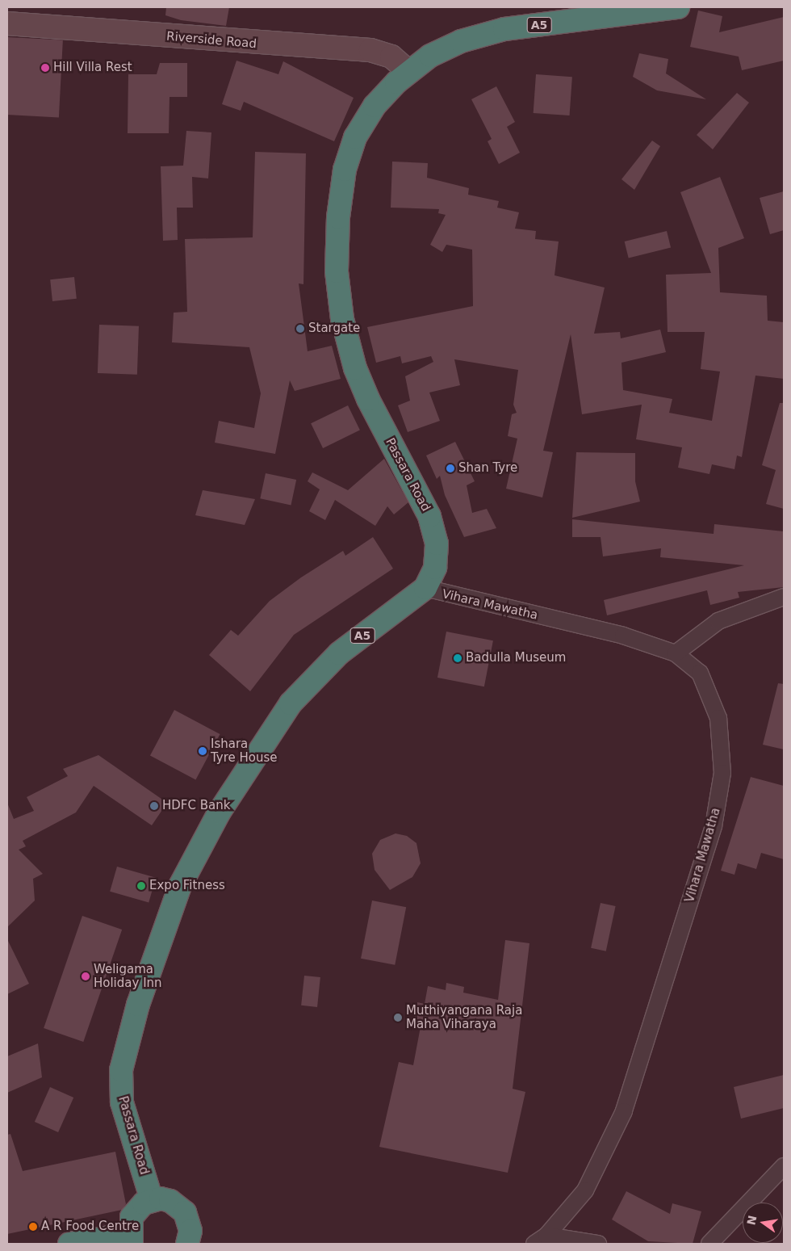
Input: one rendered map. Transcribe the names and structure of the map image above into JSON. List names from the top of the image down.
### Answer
{
  "streets": {
    "highway": ["A5", "Passara Road"],
    "street": ["Riverside Road", "Vihara Mawatha"]
  },
  "crossings": [
    ["Riverside Road", "Passara Road"],
    ["Passara Road", "Vihara Mawatha"]
  ],
  "places": [
    "Hill Villa Rest",
    "Stargate",
    "Shan Tyre",
    "Badulla Museum",
    "Ishara Tyre House",
    "HDFC Bank",
    "Expo Fitness",
    "Weligama Holiday Inn",
    "Muthiyangana Raja Maha Viharaya",
    "A R Food Centre"
  ],
  "north": "left"
}
